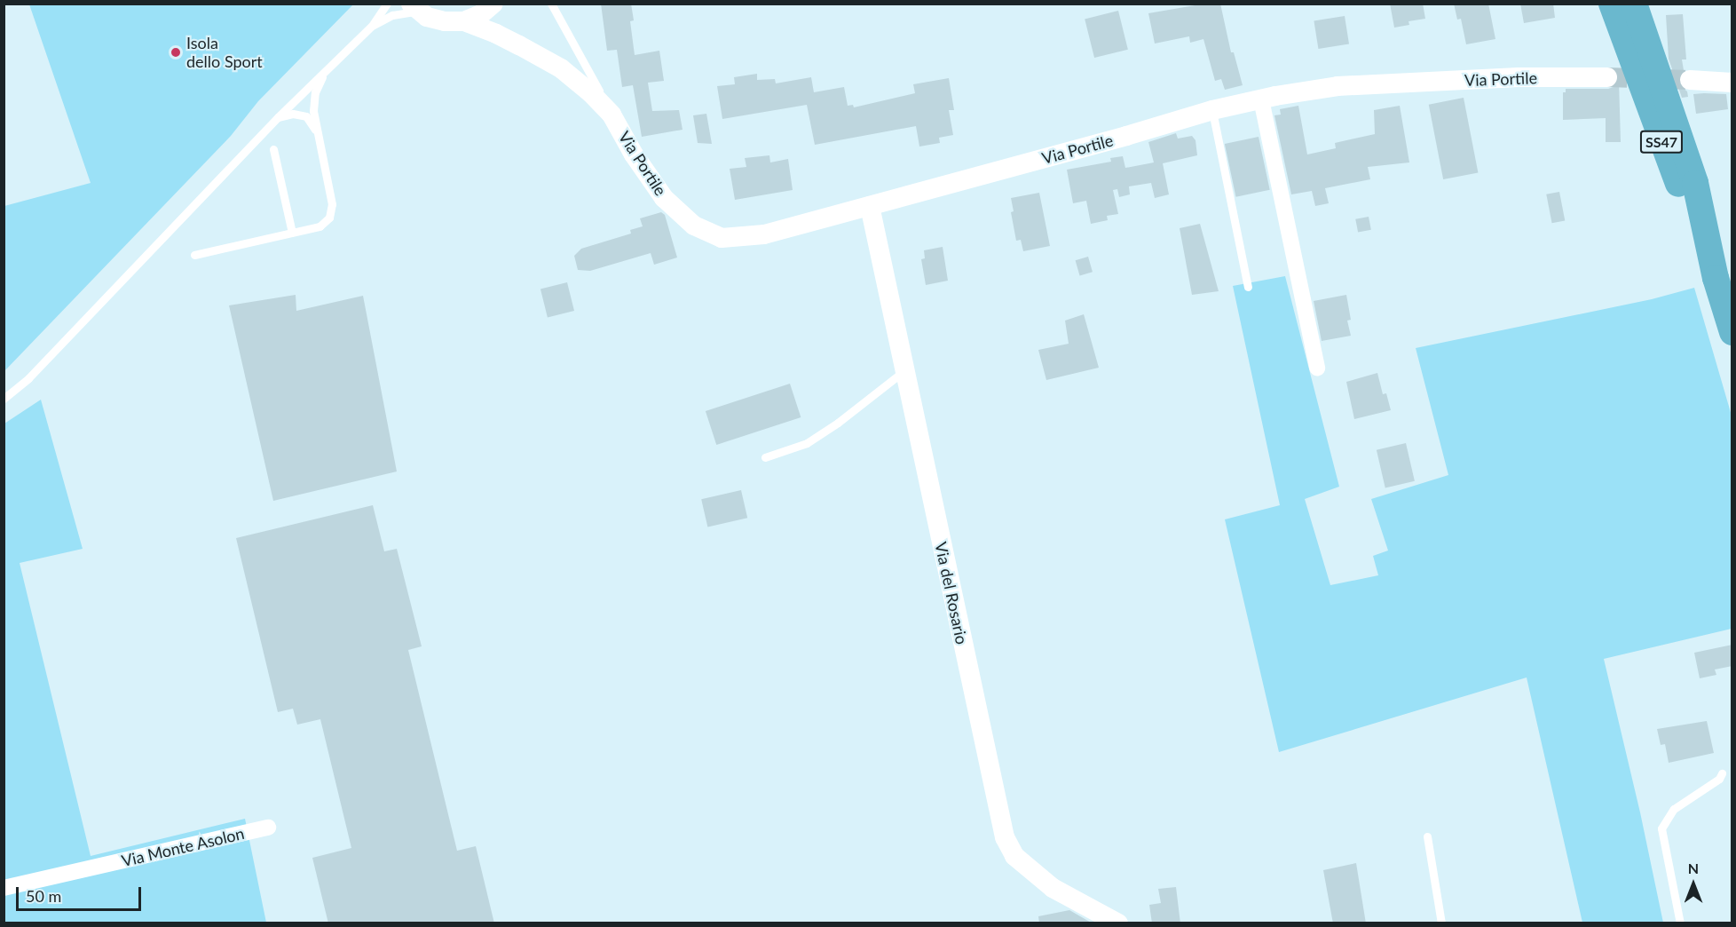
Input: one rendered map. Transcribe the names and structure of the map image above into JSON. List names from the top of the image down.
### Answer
{
  "streets": {
    "highway": ["SS47"],
    "street": ["Via Portile", "Via del Rosario", "Via Monte Asolon"]
  },
  "crossings": [
    ["Via Portile", "Via del Rosario"]
  ],
  "places": ["Isola dello Sport"],
  "scale_bar": "50 m",
  "north": "top"
}
